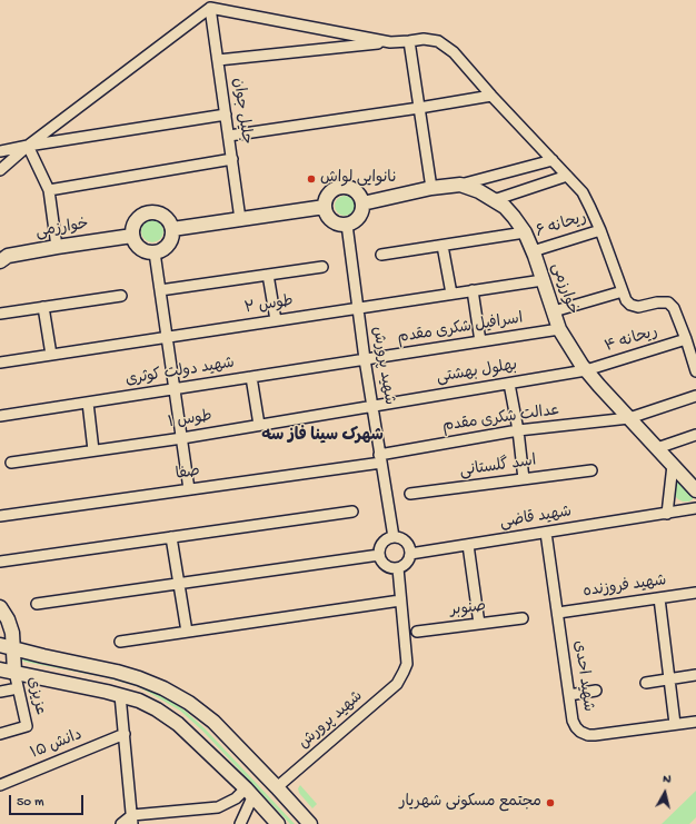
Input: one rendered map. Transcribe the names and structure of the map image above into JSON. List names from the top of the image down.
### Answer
{
  "streets": {
    "street": [
      "جلیل جوان",
      "ریحانه ۶",
      "خوارزمی",
      "طوس ۲",
      "اسرافیل شکری مقدم",
      "ریحانه ۴",
      "شهید پرورش",
      "شهید دولت کوثری",
      "بهلول بهشتی",
      "عدالت شکری مقدم",
      "طوس ۱",
      "اسد گلستانی",
      "صفا",
      "شهید قاضی",
      "شهید فروزنده",
      "صنوبر",
      "شهید احدی",
      "عزیزی",
      "دانش ۱۵"
    ]
  },
  "crossings": [
    ["ریحانه ۶", "خوارزمی"],
    ["خوارزمی", "طوس ۲"],
    ["خوارزمی", "اسرافیل شکری مقدم"],
    ["خوارزمی", "ریحانه ۴"],
    ["خوارزمی", "شهید پرورش"],
    ["خوارزمی", "بهلول بهشتی"],
    ["خوارزمی", "عدالت شکری مقدم"],
    ["طوس ۲", "شهید پرورش"],
    ["اسرافیل شکری مقدم", "شهید پرورش"],
    ["اسرافیل شکری مقدم", "شهید دولت کوثری"],
    ["ریحانه ۴", "بهلول بهشتی"],
    ["شهید پرورش", "شهید دولت کوثری"],
    ["شهید پرورش", "بهلول بهشتی"],
    ["شهید پرورش", "عدالت شکری مقدم"],
    ["شهید پرورش", "طوس ۱"],
    ["شهید پرورش", "صفا"],
    ["شهید پرورش", "شهید قاضی"],
    ["بهلول بهشتی", "طوس ۱"],
    ["عدالت شکری مقدم", "صفا"],
    ["شهید قاضی", "شهید احدی"],
    ["شهید فروزنده", "شهید احدی"]
  ],
  "districts": ["شهرک سینا فاز سه"],
  "places": ["نانوایی لواش", "مجتمع مسکونی شهریار"],
  "scale_bar": "50 m",
  "north": "top"
}
